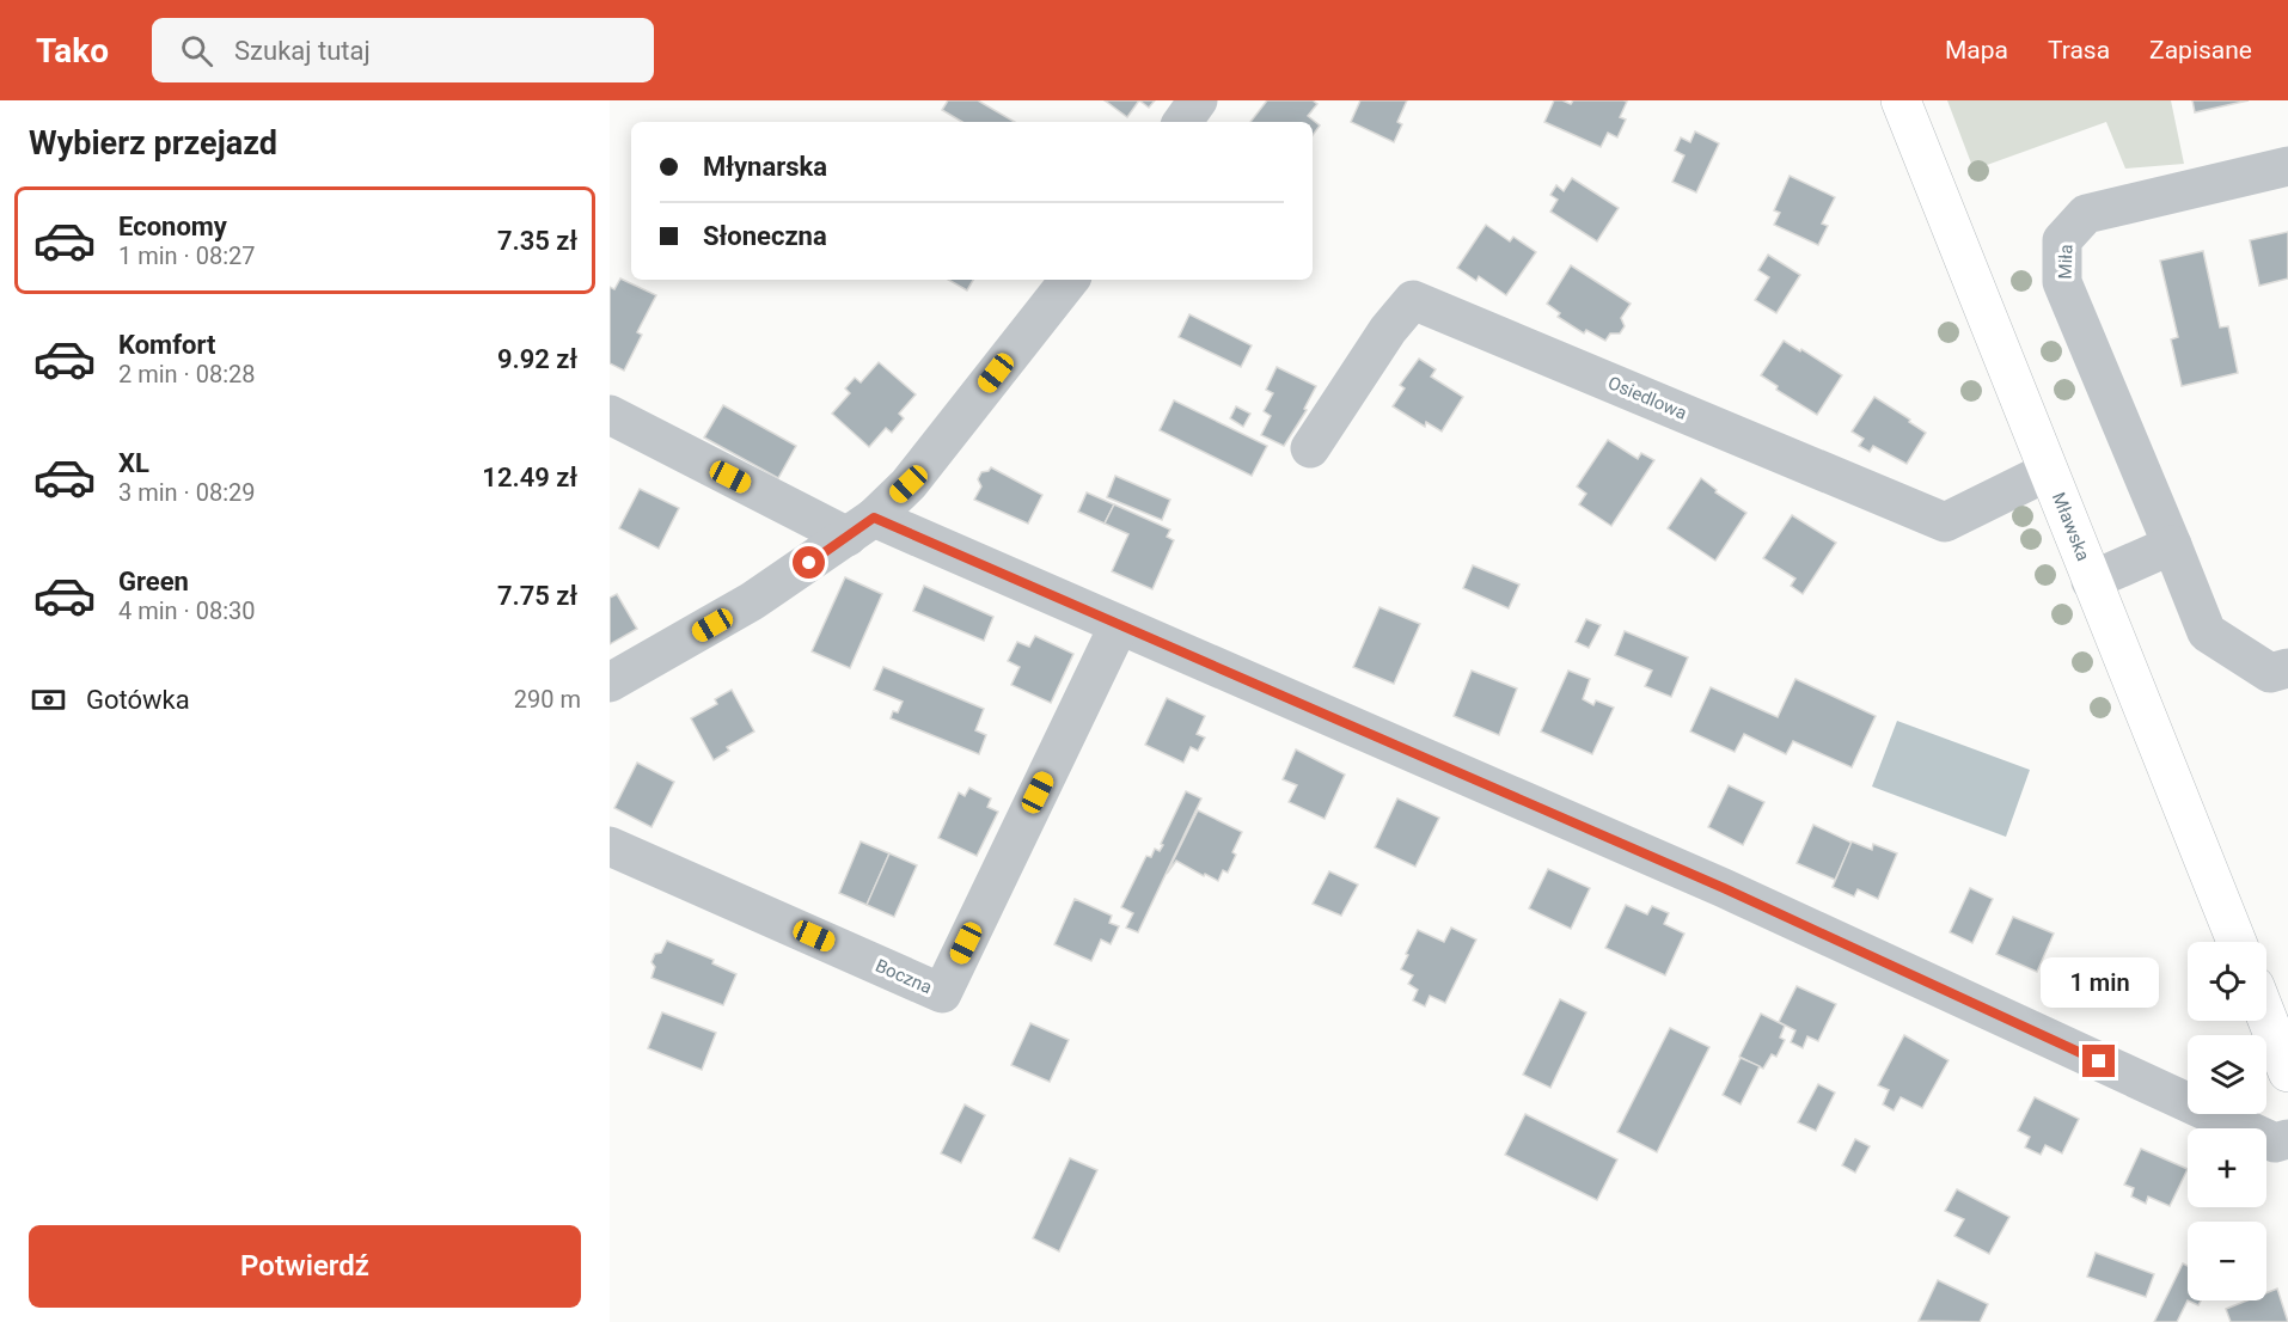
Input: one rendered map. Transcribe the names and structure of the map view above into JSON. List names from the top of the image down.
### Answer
{
  "streets": {
    "main road": ["Mławska"],
    "street": ["Miła", "Osiedlowa", "Boczna"]
  },
  "crossings": [
    ["Osiedlowa", "Mławska"]
  ],
  "page": {
    "header": "Tako",
    "search": "Szukaj tutaj",
    "nav": ["Mapa", "Trasa", "Zapisane"],
    "heading": "Wybierz przejazd",
    "banner": ["Młynarska", "Słoneczna"],
    "list": [
      {
        "name": "Economy",
        "note": "1 min · 08:27",
        "value": "7.35 zł"
      },
      {
        "name": "Komfort",
        "note": "2 min · 08:28",
        "value": "9.92 zł"
      },
      {
        "name": "XL",
        "note": "3 min · 08:29",
        "value": "12.49 zł"
      },
      {
        "name": "Green",
        "note": "4 min · 08:30",
        "value": "7.75 zł"
      }
    ],
    "pay": ["Gotówka", "290 m"],
    "map_buttons": ["+", "−"],
    "bubble": "1 min",
    "buttons": "Potwierdź"
  }
}
